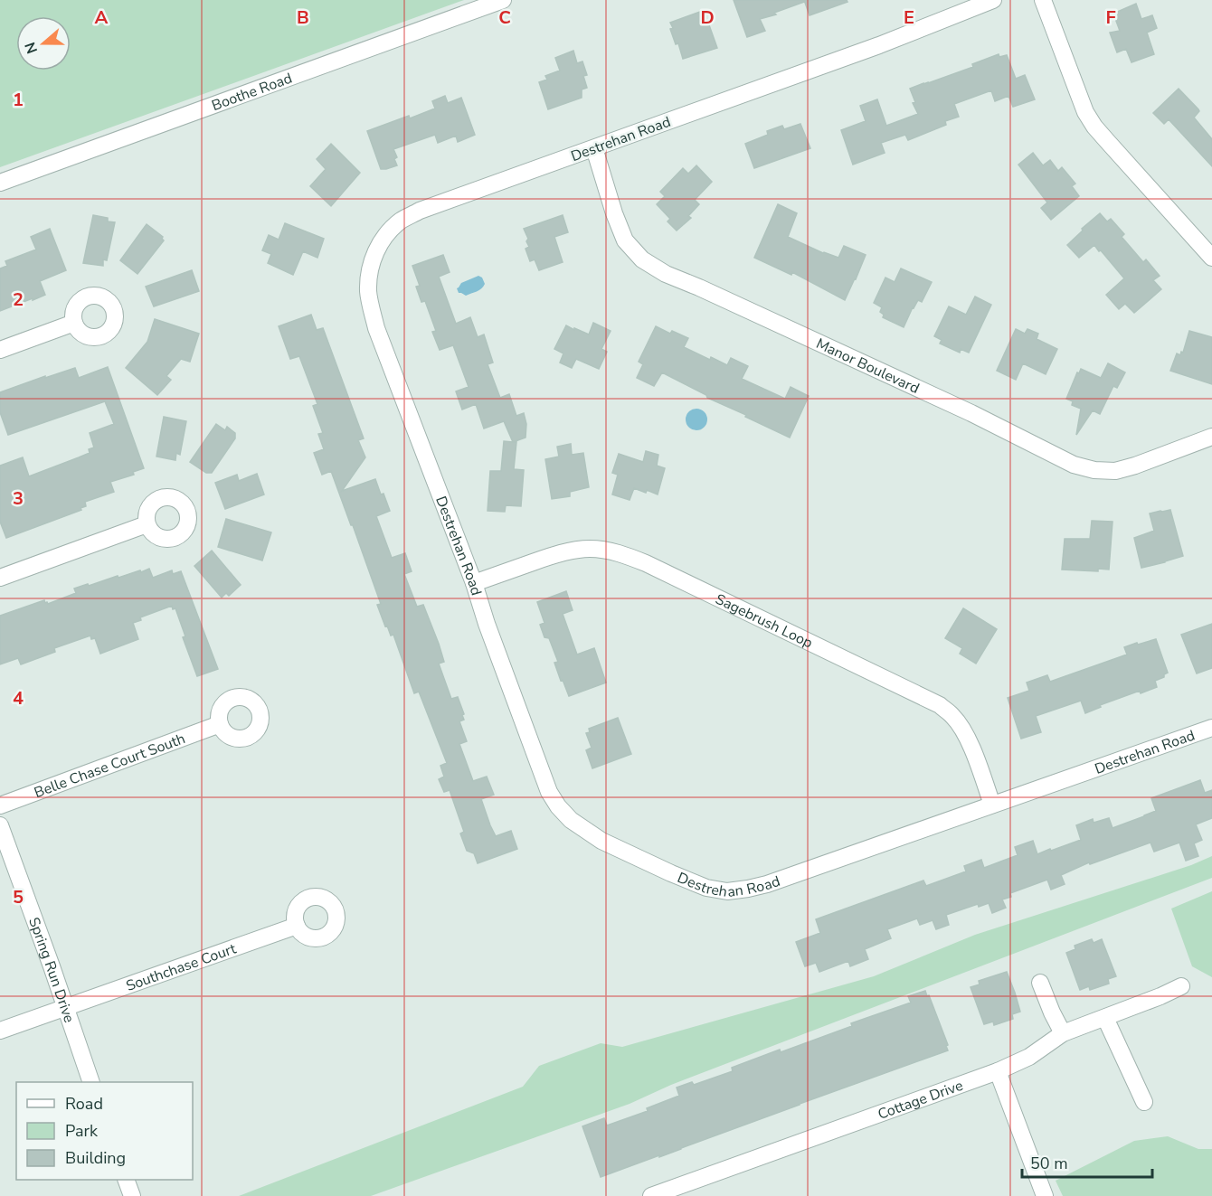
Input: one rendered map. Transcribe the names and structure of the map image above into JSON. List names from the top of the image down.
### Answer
{
  "streets": {
    "street": [
      "Boothe Road",
      "Destrehan Road",
      "Manor Boulevard",
      "Sagebrush Loop",
      "Belle Chase Court South",
      "Southchase Court",
      "Spring Run Drive",
      "Cottage Drive"
    ]
  },
  "crossings": [
    ["Destrehan Road", "Manor Boulevard"],
    ["Destrehan Road", "Sagebrush Loop"],
    ["Southchase Court", "Spring Run Drive"]
  ],
  "legend": ["Road", "Park", "Building"],
  "scale_bar": "50 m",
  "north": "left",
  "grid": {
    "columns": [
      "A",
      "B",
      "C",
      "D",
      "E",
      "F"
    ],
    "rows": [
      "1",
      "2",
      "3",
      "4",
      "5"
    ]
  }
}
